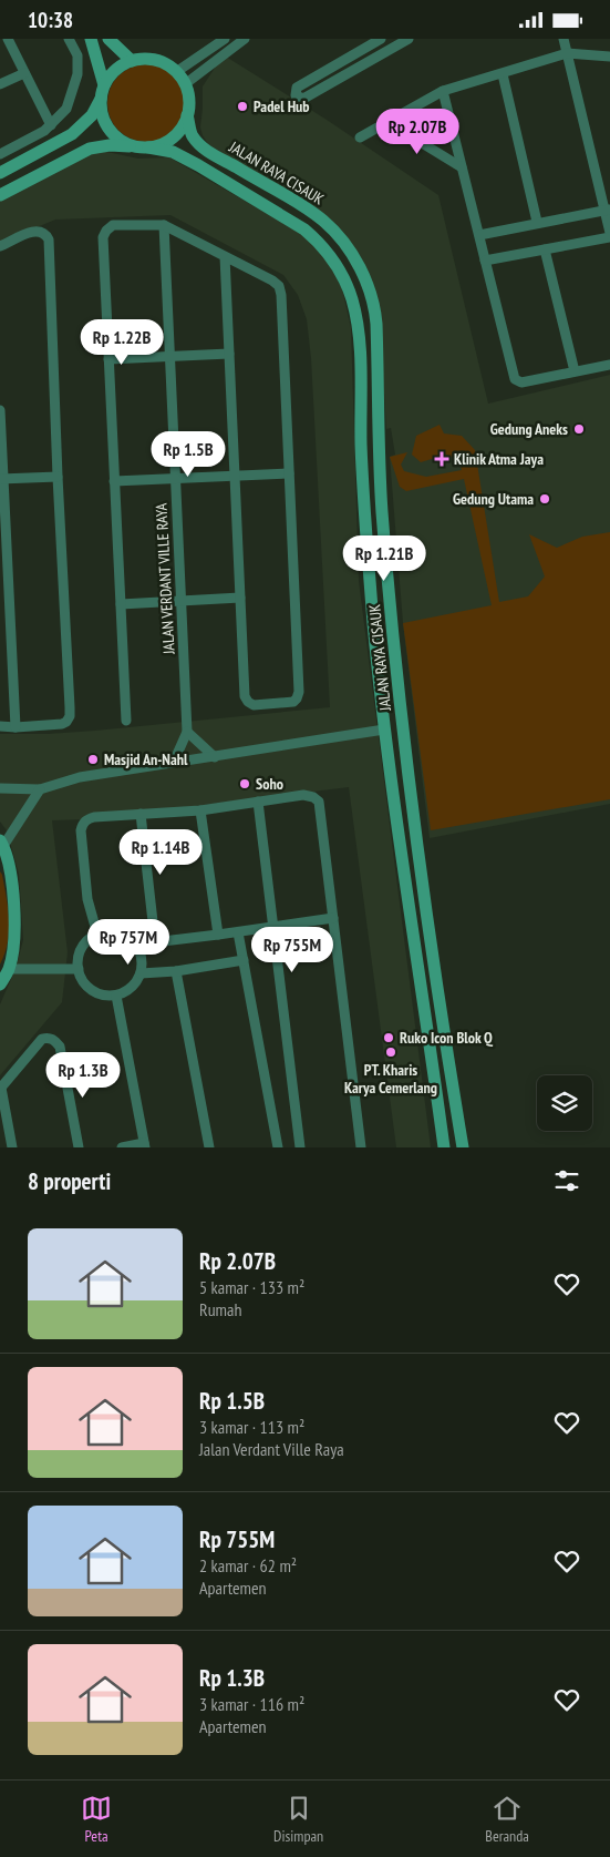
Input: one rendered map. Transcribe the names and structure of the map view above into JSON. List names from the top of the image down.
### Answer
{
  "streets": {
    "main road": ["JALAN RAYA CISAUK"],
    "street": ["JALAN VERDANT VILLE RAYA"]
  },
  "places": {
    "other": [
      "Padel Hub",
      "Gedung Aneks",
      "Gedung Utama",
      "Masjid An-Nahl",
      "Soho",
      "Ruko Icon Blok Q",
      "PT. Kharis Karya Cemerlang"
    ],
    "health": ["Klinik Atma Jaya"]
  },
  "page": {
    "status": "10:38",
    "price": [
      "Rp 2.07B",
      "Rp 1.22B",
      "Rp 1.5B",
      "Rp 1.21B",
      "Rp 1.14B",
      "Rp 757M",
      "Rp 755M",
      "Rp 1.3B"
    ],
    "heading": "8 properti",
    "list": [
      {
        "name": "Rp 2.07B",
        "note": "5 kamar · 133 m² · Rumah"
      },
      {
        "name": "Rp 1.5B",
        "note": "3 kamar · 113 m² · Jalan Verdant Ville Raya"
      },
      {
        "name": "Rp 755M",
        "note": "2 kamar · 62 m² · Apartemen"
      },
      {
        "name": "Rp 1.3B",
        "note": "3 kamar · 116 m² · Apartemen"
      }
    ],
    "tabs": ["Peta", "Disimpan", "Beranda"]
  }
}
